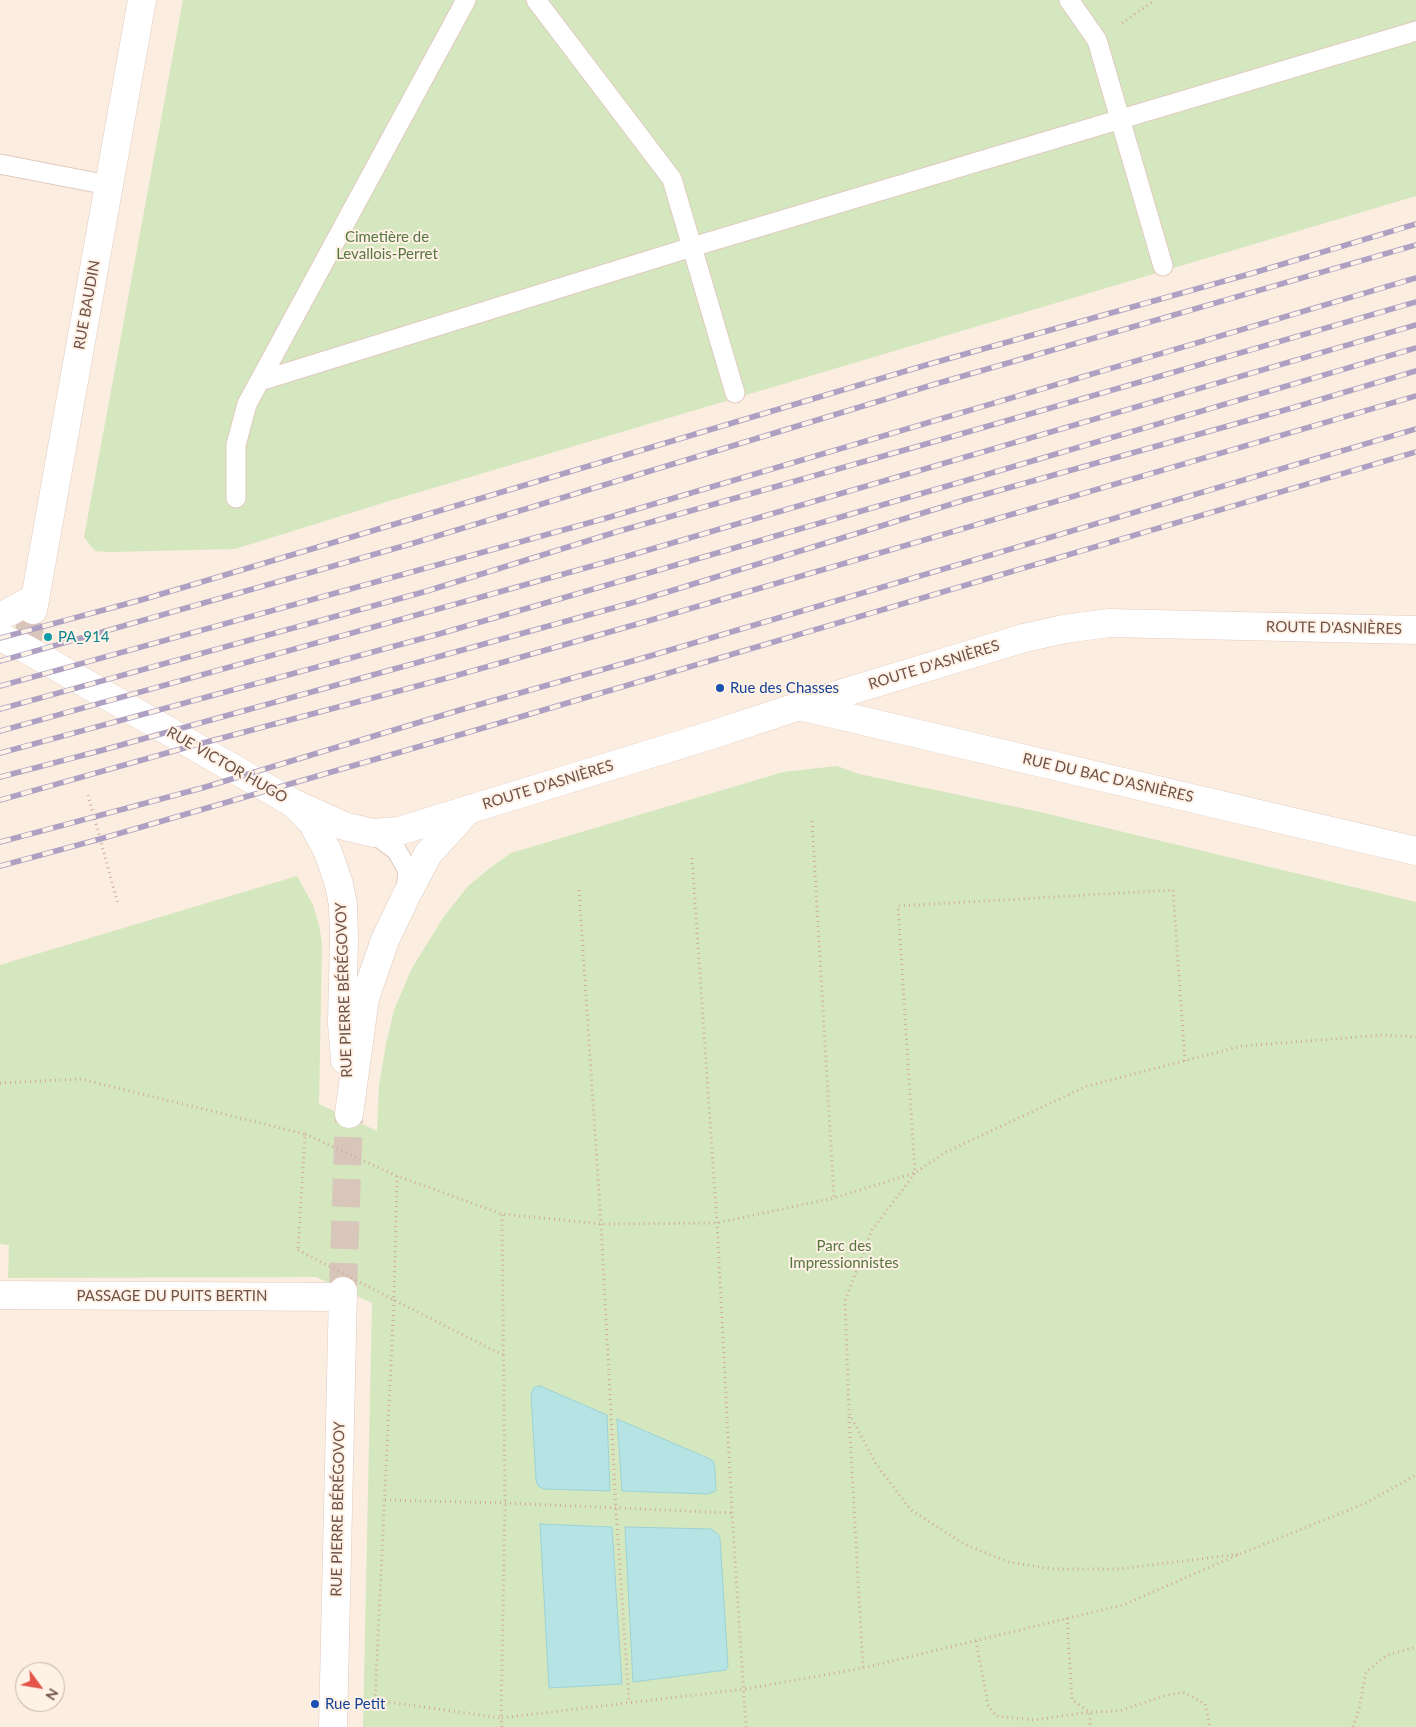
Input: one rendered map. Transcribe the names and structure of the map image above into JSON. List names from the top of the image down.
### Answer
{
  "streets": {
    "street": [
      "RUE BAUDIN",
      "ROUTE D'ASNIÈRES",
      "RUE VICTOR HUGO",
      "RUE DU BAC D’ASNIÈRES",
      "RUE PIERRE BÉRÉGOVOY",
      "PASSAGE DU PUITS BERTIN"
    ]
  },
  "crossings": [
    ["ROUTE D'ASNIÈRES", "RUE VICTOR HUGO"],
    ["ROUTE D'ASNIÈRES", "RUE DU BAC D’ASNIÈRES"],
    ["ROUTE D'ASNIÈRES", "RUE PIERRE BÉRÉGOVOY"],
    ["RUE VICTOR HUGO", "RUE PIERRE BÉRÉGOVOY"],
    ["RUE PIERRE BÉRÉGOVOY", "PASSAGE DU PUITS BERTIN"]
  ],
  "parks": ["Cimetière de Levallois-Perret", "Parc des Impressionnistes"],
  "places": ["PA_914", "Rue des Chasses", "Rue Petit"],
  "north": "bottom right"
}
